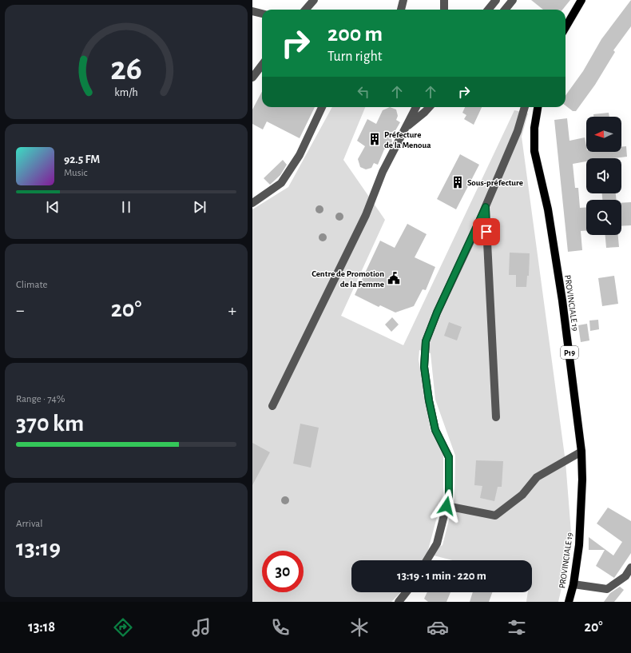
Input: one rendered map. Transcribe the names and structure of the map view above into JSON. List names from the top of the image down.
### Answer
{
  "streets": {
    "main road": ["PROVINCIALE 19", "P19"]
  },
  "places": {
    "building": ["Préfecture de la Menoua", "Sous-préfecture"],
    "public building": ["Centre de Promotion de la Femme"]
  },
  "north": "left",
  "page": {
    "turn": ["200 m", "Turn right"],
    "song": ["92.5 FM", "Music"],
    "tile": [
      "Climate",
      ["Range · 74%", "370 km"],
      ["Arrival", "13:19"]
    ],
    "heat": ["−", "20°", "+"],
    "limit": "30",
    "trip": "13:19 · 1 min · 220 m",
    "tabs": ["13:18", "20°"],
    "gauge": ["26", "km/h"]
  }
}
